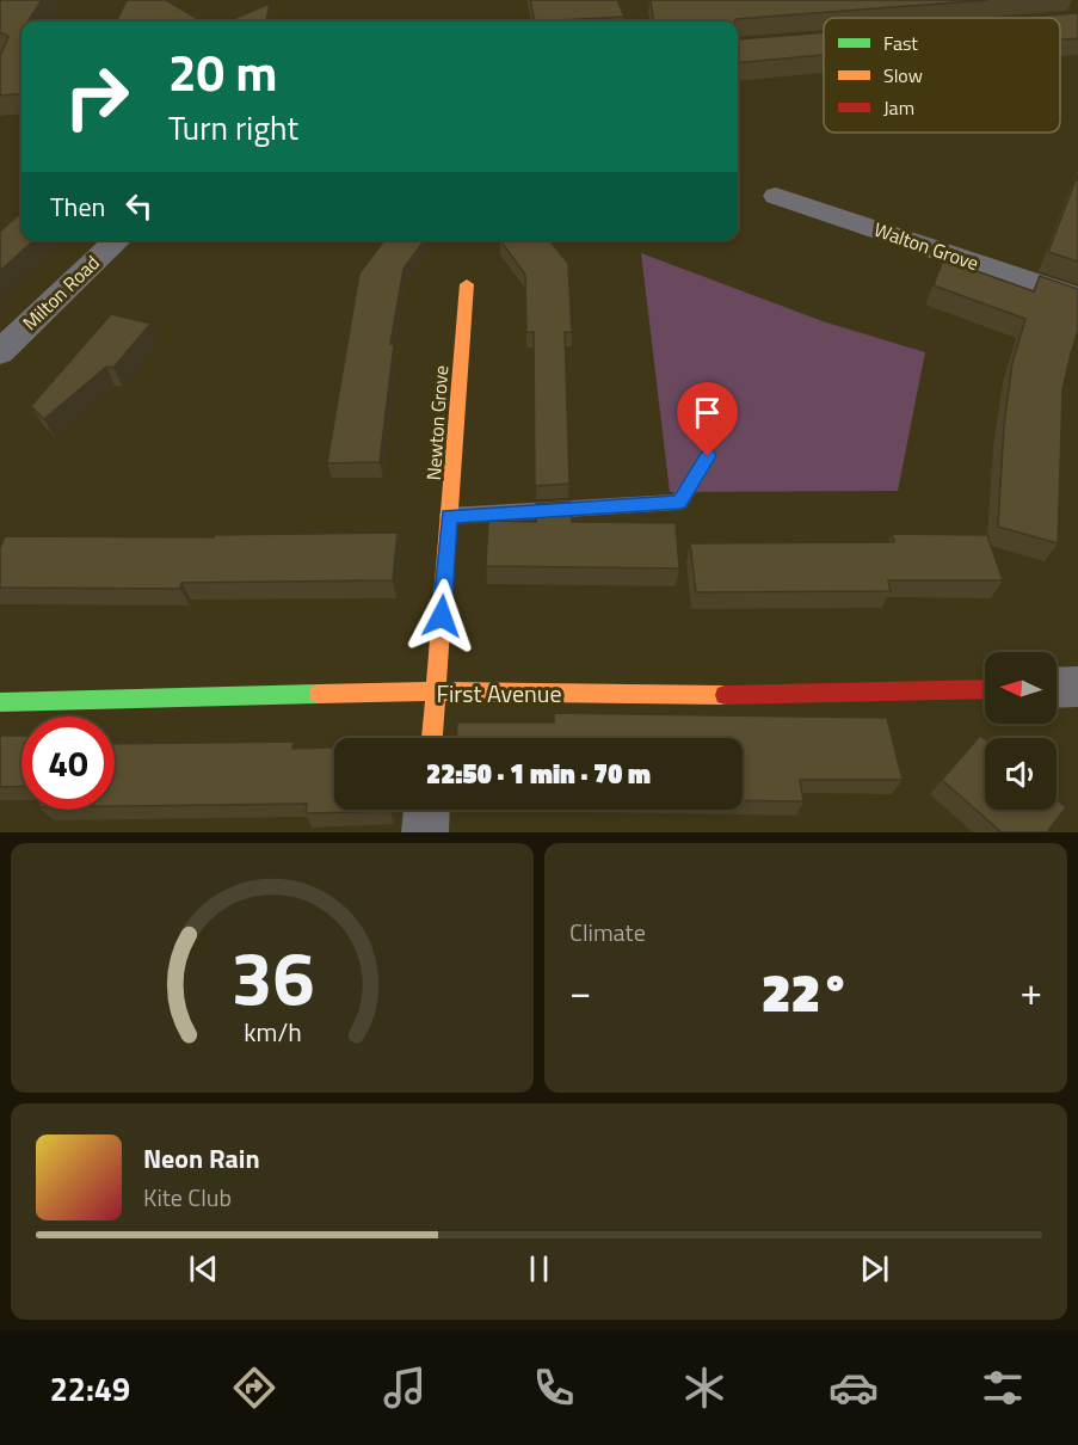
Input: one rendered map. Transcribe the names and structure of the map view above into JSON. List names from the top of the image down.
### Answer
{
  "streets": {
    "street": [
      "Walton Grove",
      "Milton Road",
      "Newton Grove",
      "First Avenue"
    ]
  },
  "crossings": [
    ["Newton Grove", "First Avenue"]
  ],
  "legend": ["Fast", "Slow", "Jam"],
  "north": "left",
  "page": {
    "turn": ["20 m", "Turn right"],
    "then": "Then",
    "limit": "40",
    "trip": "22:50 · 1 min · 70 m",
    "tile": "Climate",
    "heat": ["−", "22°", "+"],
    "song": ["Neon Rain", "Kite Club"],
    "tabs": "22:49",
    "gauge": ["36", "km/h"]
  }
}
